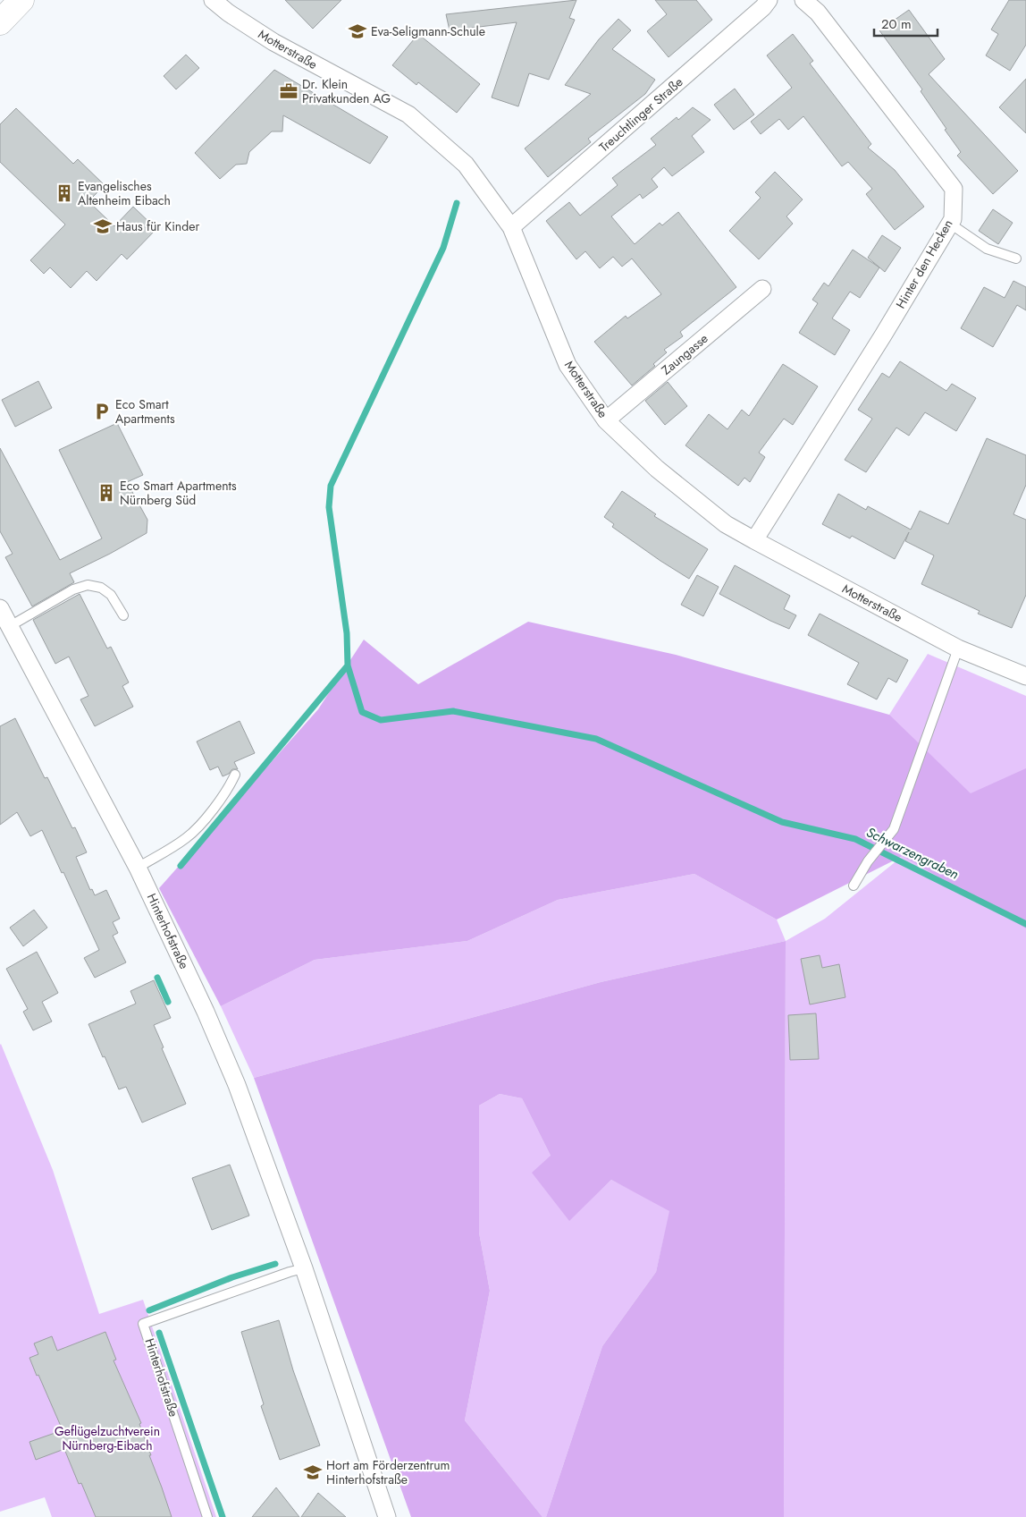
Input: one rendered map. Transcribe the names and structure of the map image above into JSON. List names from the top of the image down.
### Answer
{
  "streets": {
    "street": [
      "Motterstraße",
      "Treuchtlinger Straße",
      "Hinter den Hecken",
      "Zaungasse",
      "Hinterhofstraße"
    ]
  },
  "crossings": [
    ["Motterstraße", "Treuchtlinger Straße"],
    ["Motterstraße", "Hinter den Hecken"],
    ["Motterstraße", "Zaungasse"]
  ],
  "water": ["Schwarzengraben"],
  "parks": ["Geflügelzuchtverein Nürnberg-Eibach"],
  "places": {
    "school or university": ["Eva-Seligmann-Schule", "Haus für Kinder", "Hort am Förderzentrum Hinterhofstraße"],
    "office": ["Dr. Klein Privatkunden AG"],
    "building": ["Evangelisches Altenheim Eibach", "Eco Smart Apartments Nürnberg Süd"],
    "parking": ["Eco Smart Apartments"]
  },
  "scale_bar": "20 m"
}
